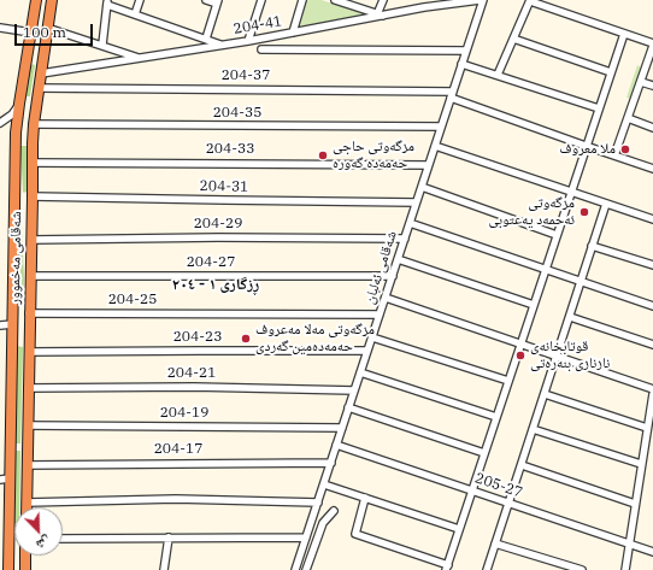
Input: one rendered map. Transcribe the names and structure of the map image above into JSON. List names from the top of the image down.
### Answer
{
  "streets": {
    "highway": ["شەقامی مەخموور"],
    "street": [
      "204-41",
      "204-37",
      "204-35",
      "204-33",
      "204-31",
      "204-29",
      "204-27",
      "شەقامی ئەلبان",
      "204-25",
      "204-23",
      "204-21",
      "204-19",
      "204-17",
      "205-27"
    ]
  },
  "crossings": [
    ["204-41", "شەقامی مەخموور"],
    ["204-41", "شەقامی ئەلبان"],
    ["204-37", "شەقامی مەخموور"],
    ["204-37", "شەقامی ئەلبان"],
    ["204-35", "شەقامی مەخموور"],
    ["204-35", "شەقامی ئەلبان"],
    ["204-33", "شەقامی مەخموور"],
    ["204-33", "شەقامی ئەلبان"],
    ["204-31", "شەقامی مەخموور"],
    ["204-31", "شەقامی ئەلبان"],
    ["204-29", "شەقامی مەخموور"],
    ["204-29", "شەقامی ئەلبان"],
    ["شەقامی مەخموور", "204-27"],
    ["شەقامی مەخموور", "204-25"],
    ["شەقامی مەخموور", "204-23"],
    ["شەقامی مەخموور", "204-21"],
    ["شەقامی مەخموور", "204-19"],
    ["شەقامی مەخموور", "204-17"],
    ["204-27", "شەقامی ئەلبان"],
    ["شەقامی ئەلبان", "204-25"],
    ["شەقامی ئەلبان", "204-23"],
    ["شەقامی ئەلبان", "204-21"],
    ["شەقامی ئەلبان", "204-19"],
    ["شەقامی ئەلبان", "204-17"],
    ["شەقامی ئەلبان", "205-27"]
  ],
  "districts": ["ڕزگاری ١ - ٢٠٤"],
  "places": [
    "ملا معروف",
    "مزگه‌وتی حاجی حه‌مه‌ده‌ گه‌وره",
    "مزگەوتی ئەحمەد یەعتوبی",
    "مزگەوتی مەلا مەعروف حەمەدەمین گەردی",
    "قوتابخانەی نازنازی بنەرەتی"
  ],
  "scale_bar": "100 m",
  "north": "bottom right"
}
